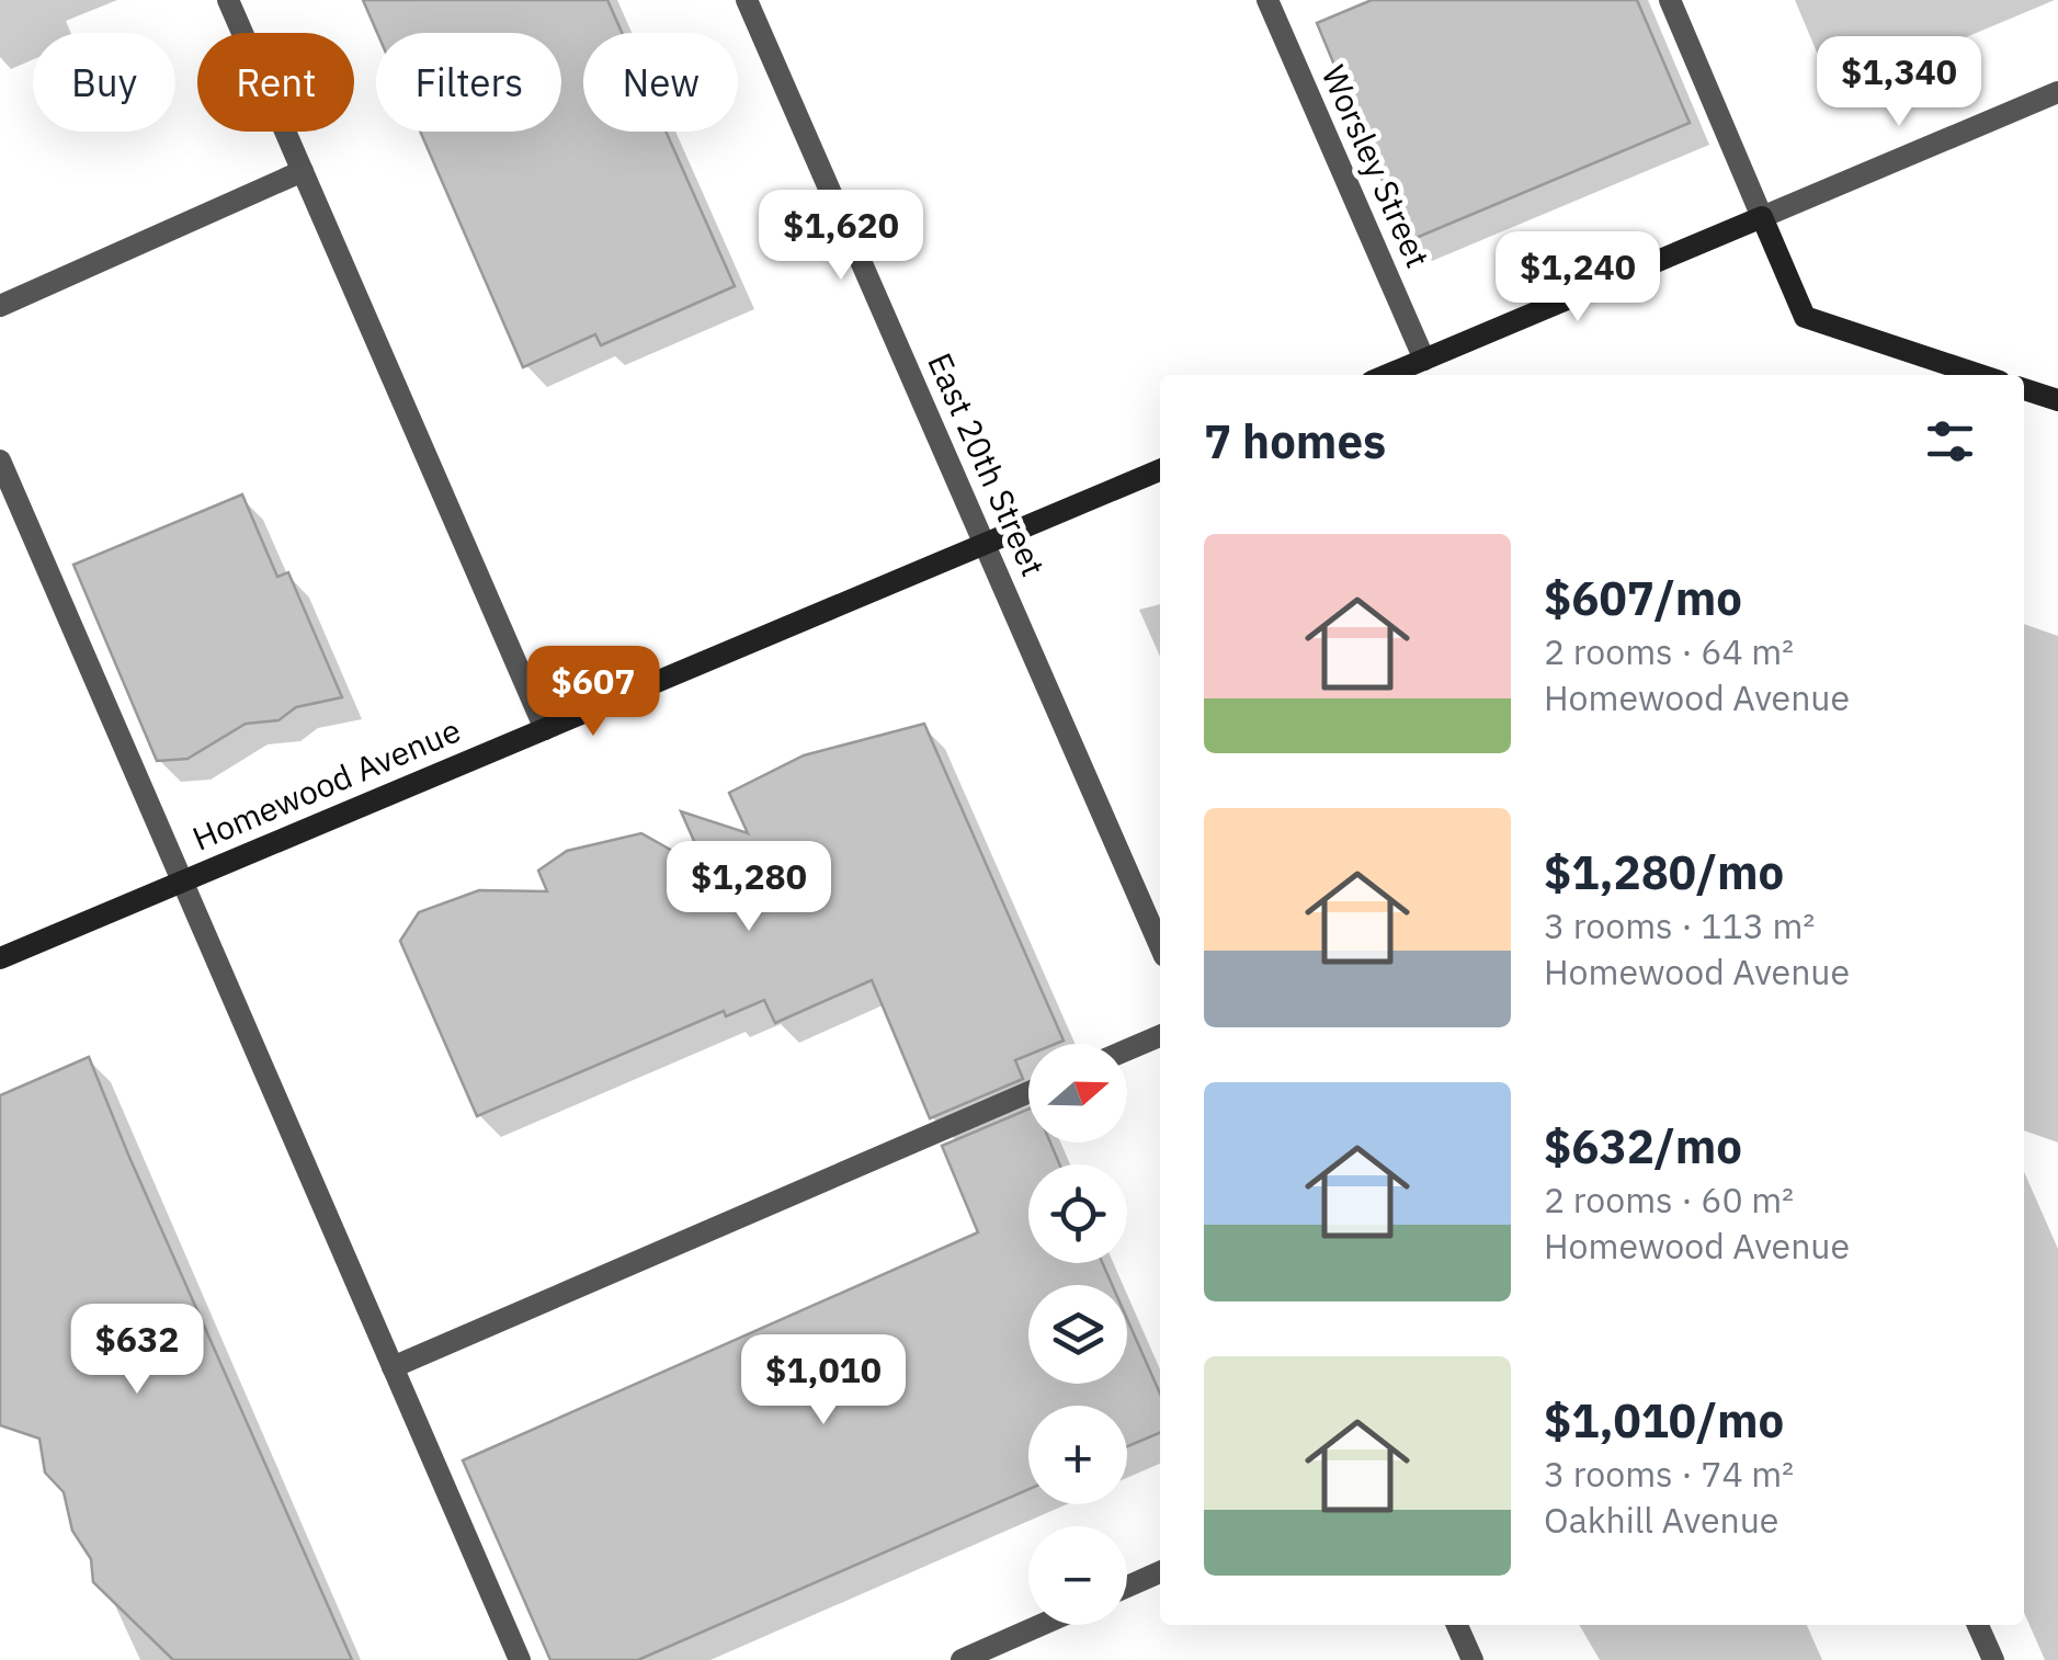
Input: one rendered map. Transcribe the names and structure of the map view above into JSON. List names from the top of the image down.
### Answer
{
  "streets": {
    "street": ["Worsley Street", "East 20th Street", "Homewood Avenue"]
  },
  "crossings": [
    ["East 20th Street", "Homewood Avenue"]
  ],
  "north": "right",
  "page": {
    "chip": [
      "Buy",
      "Rent",
      "Filters",
      "New"
    ],
    "price": [
      "$1,340",
      "$1,620",
      "$1,240",
      "$607",
      "$1,280",
      "$632",
      "$1,010"
    ],
    "heading": "7 homes",
    "list": [
      {
        "name": "$607/mo",
        "note": "2 rooms · 64 m² · Homewood Avenue"
      },
      {
        "name": "$1,280/mo",
        "note": "3 rooms · 113 m² · Homewood Avenue"
      },
      {
        "name": "$632/mo",
        "note": "2 rooms · 60 m² · Homewood Avenue"
      },
      {
        "name": "$1,010/mo",
        "note": "3 rooms · 74 m² · Oakhill Avenue"
      }
    ],
    "map_buttons": ["+", "−"]
  }
}
